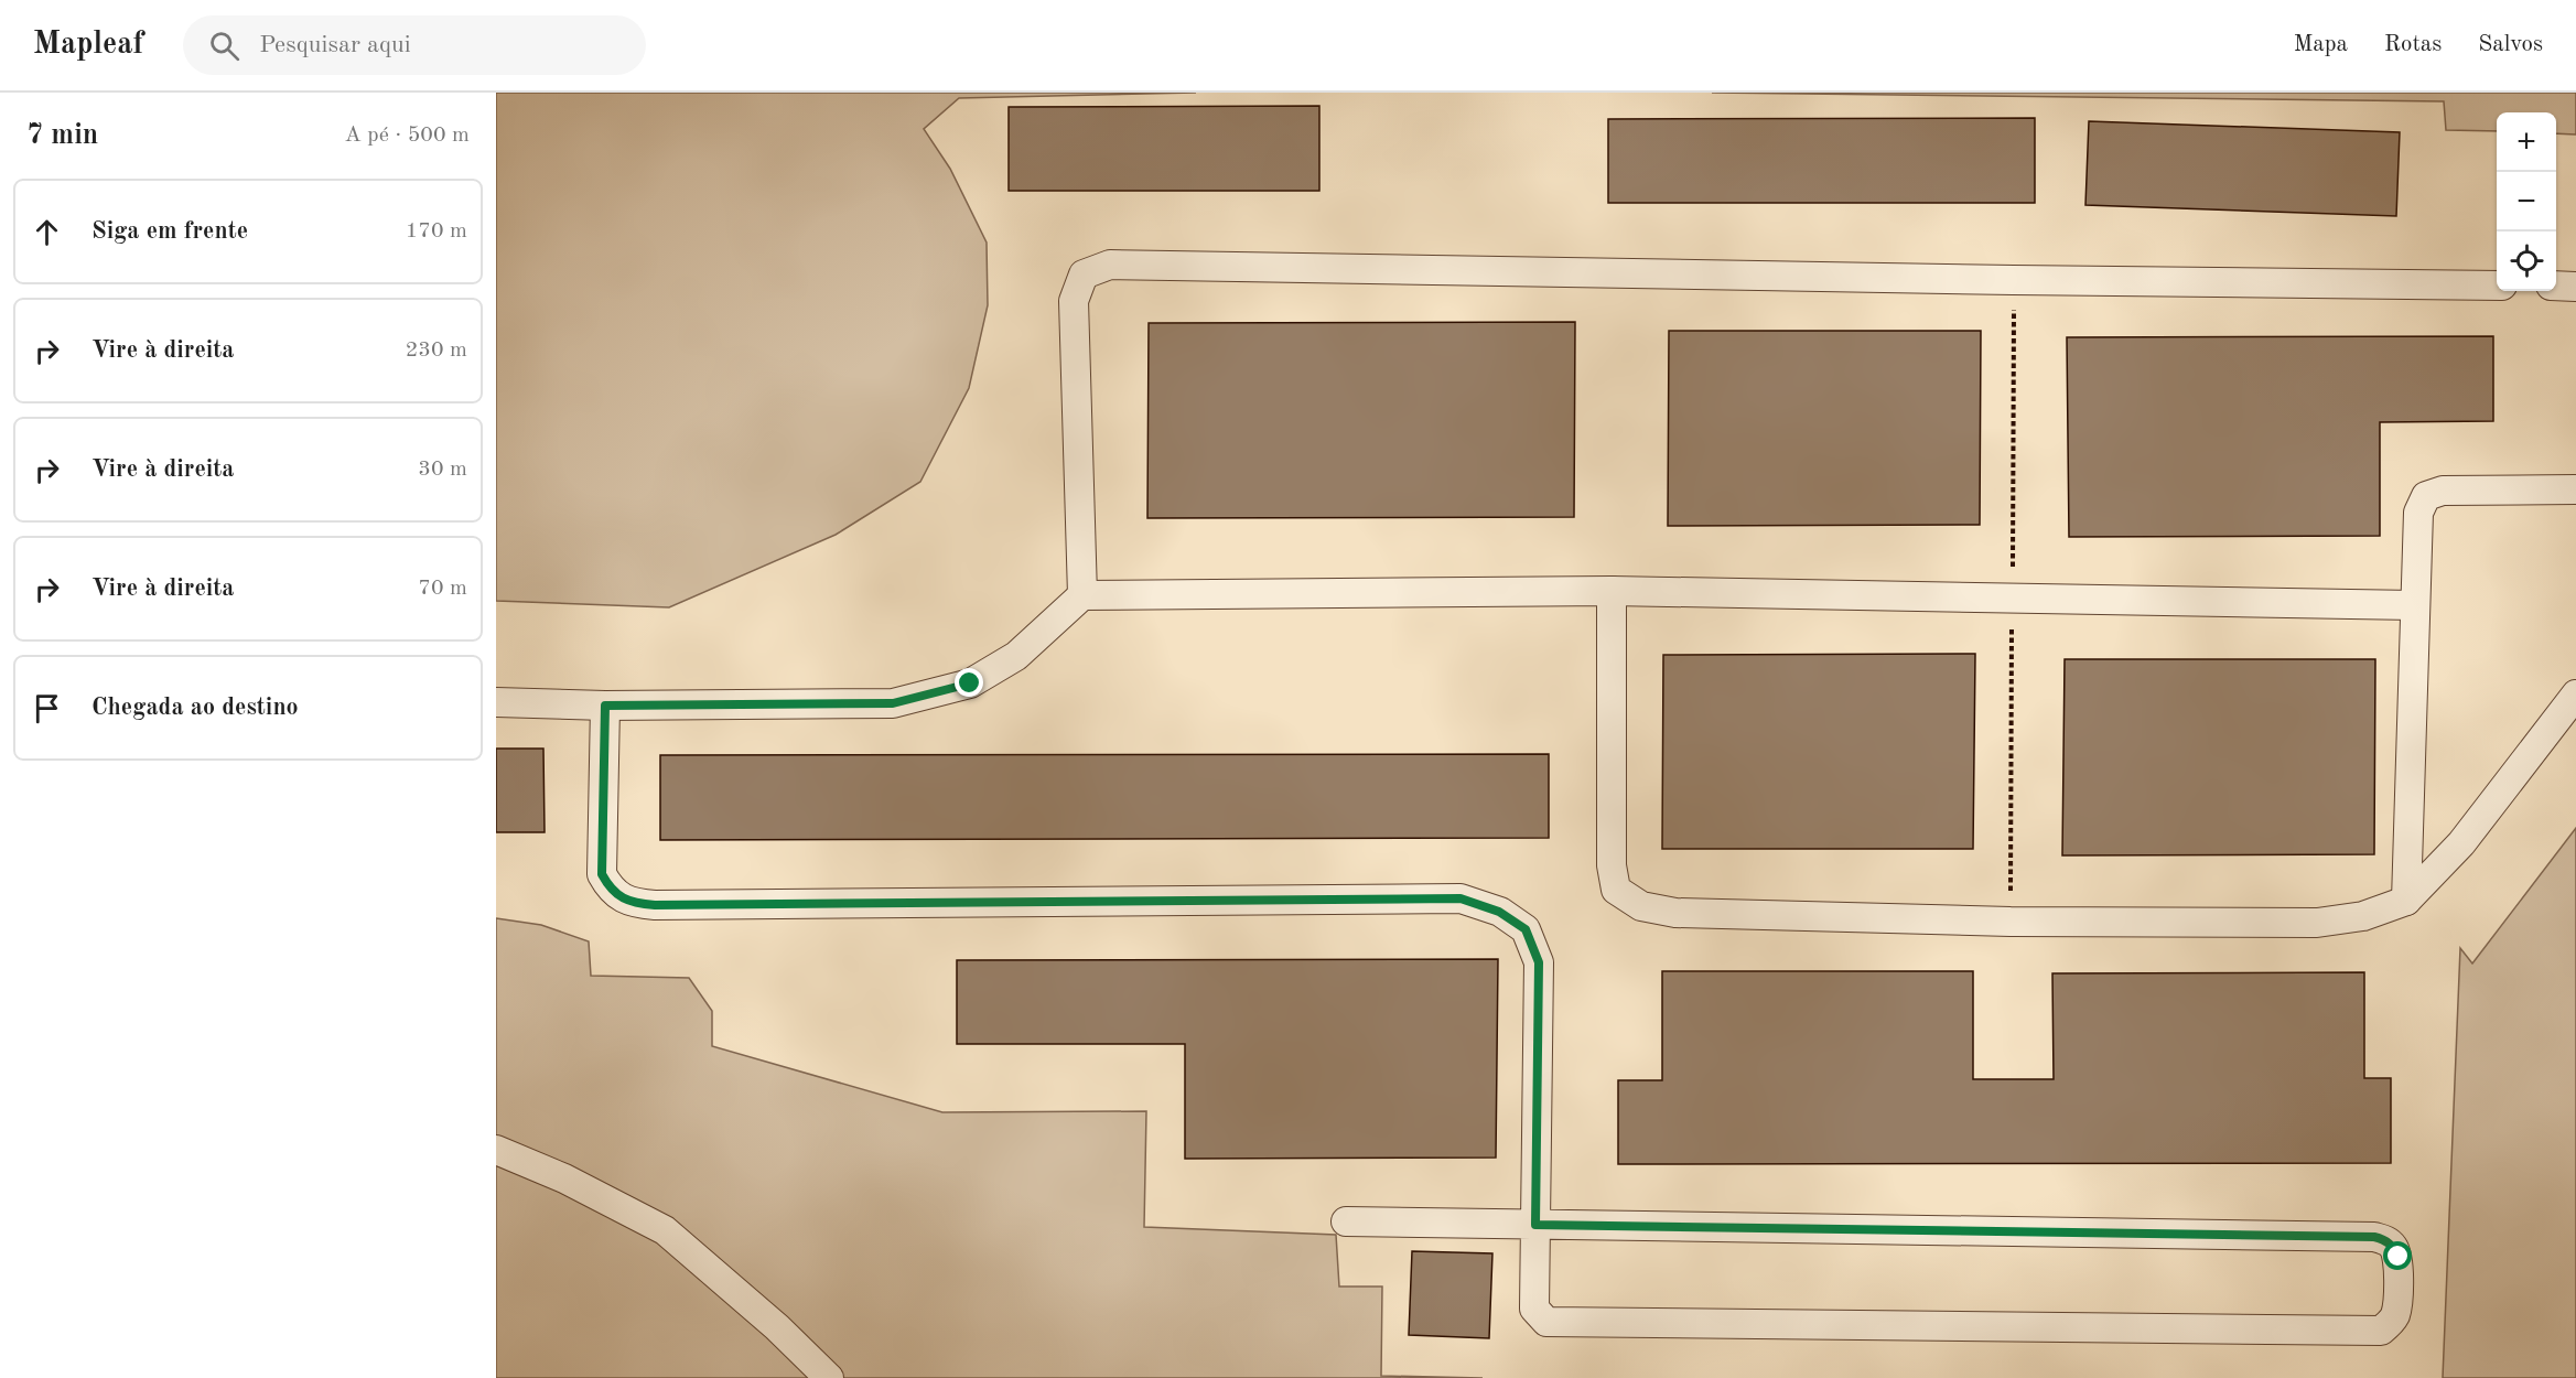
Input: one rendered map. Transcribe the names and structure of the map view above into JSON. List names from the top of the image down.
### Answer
{
  "page": {
    "header": "Mapleaf",
    "search": "Pesquisar aqui",
    "nav": ["Mapa", "Rotas", "Salvos"],
    "heading": ["7 min", "A pé · 500 m"],
    "map_buttons": ["+", "−"],
    "list": [
      ["Siga em frente", "170 m"],
      ["Vire à direita", "230 m"],
      ["Vire à direita", "30 m"],
      ["Vire à direita", "70 m"],
      "Chegada ao destino"
    ]
  }
}
